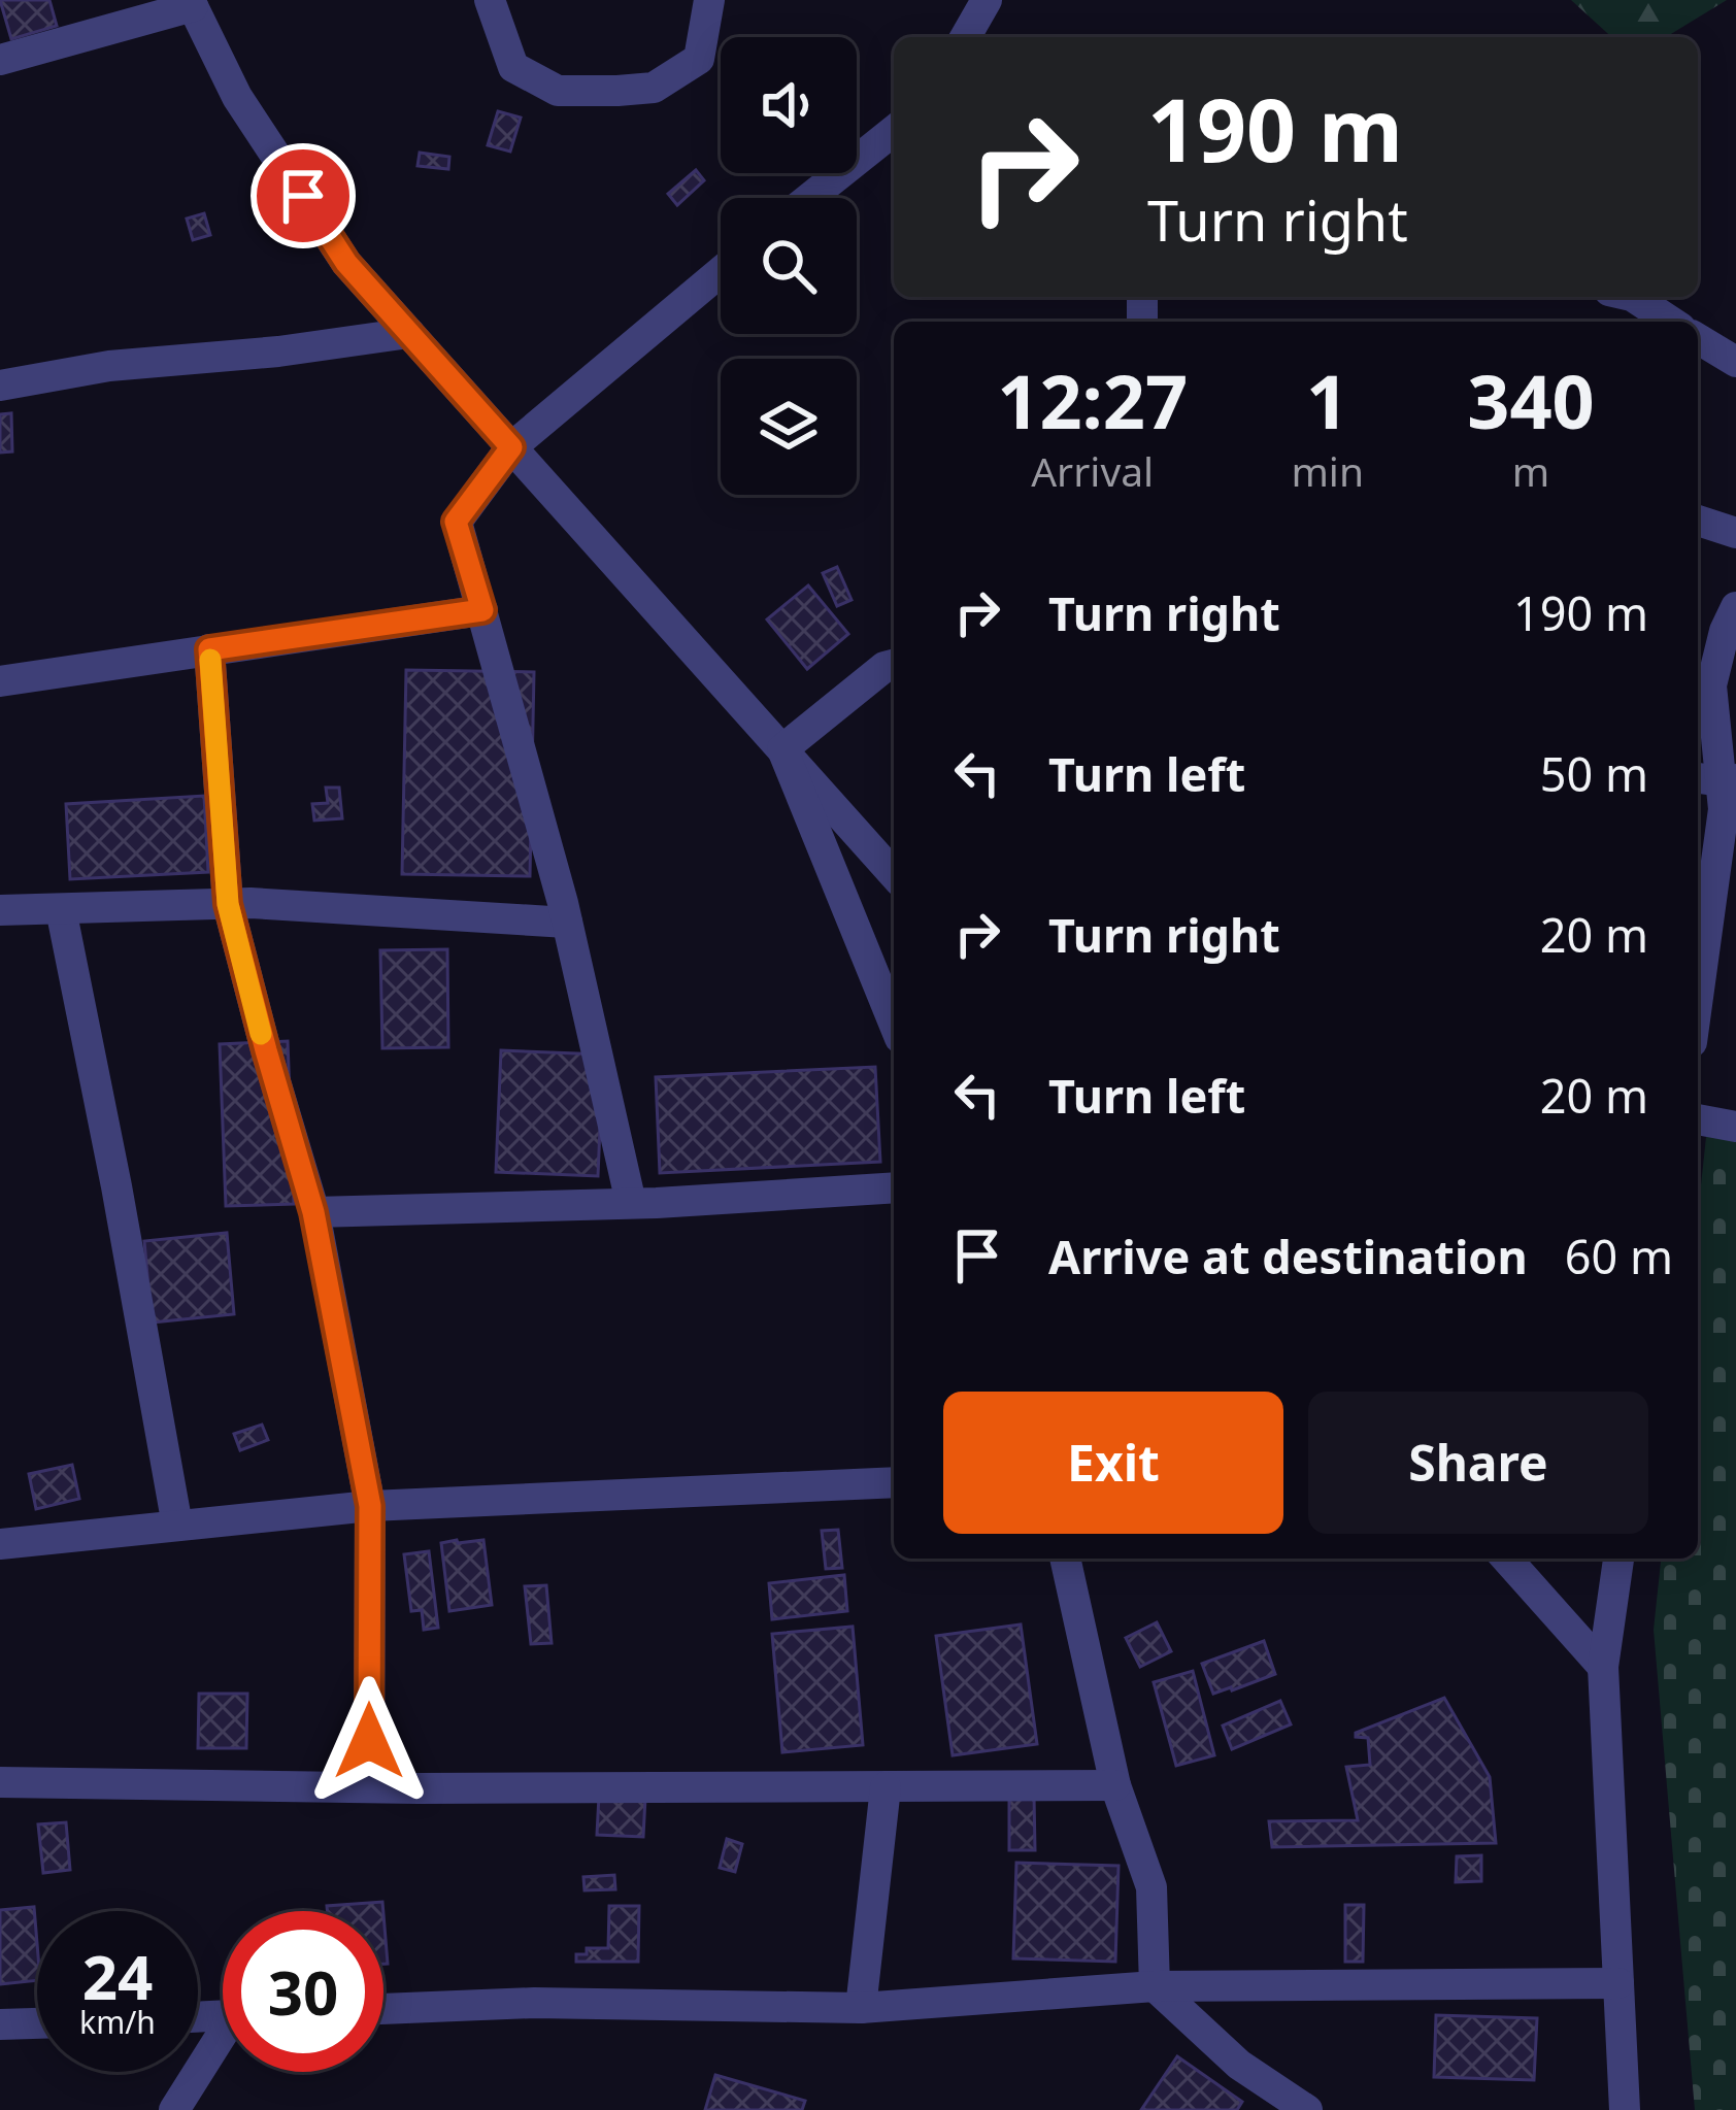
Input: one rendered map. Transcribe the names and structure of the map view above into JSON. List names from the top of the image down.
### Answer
{
  "page": {
    "turn": ["190 m", "Turn right"],
    "eta": [
      "12:27",
      "Arrival",
      "1",
      "min",
      "340",
      "m"
    ],
    "list": [
      {
        "name": "Turn right",
        "value": "190 m"
      },
      {
        "name": "Turn left",
        "value": "50 m"
      },
      {
        "name": "Turn right",
        "value": "20 m"
      },
      {
        "name": "Turn left",
        "value": "20 m"
      },
      {
        "name": "Arrive at destination",
        "value": "60 m"
      }
    ],
    "buttons": ["Exit", "Share"],
    "speed": "24 km/h",
    "limit": "30"
  }
}
